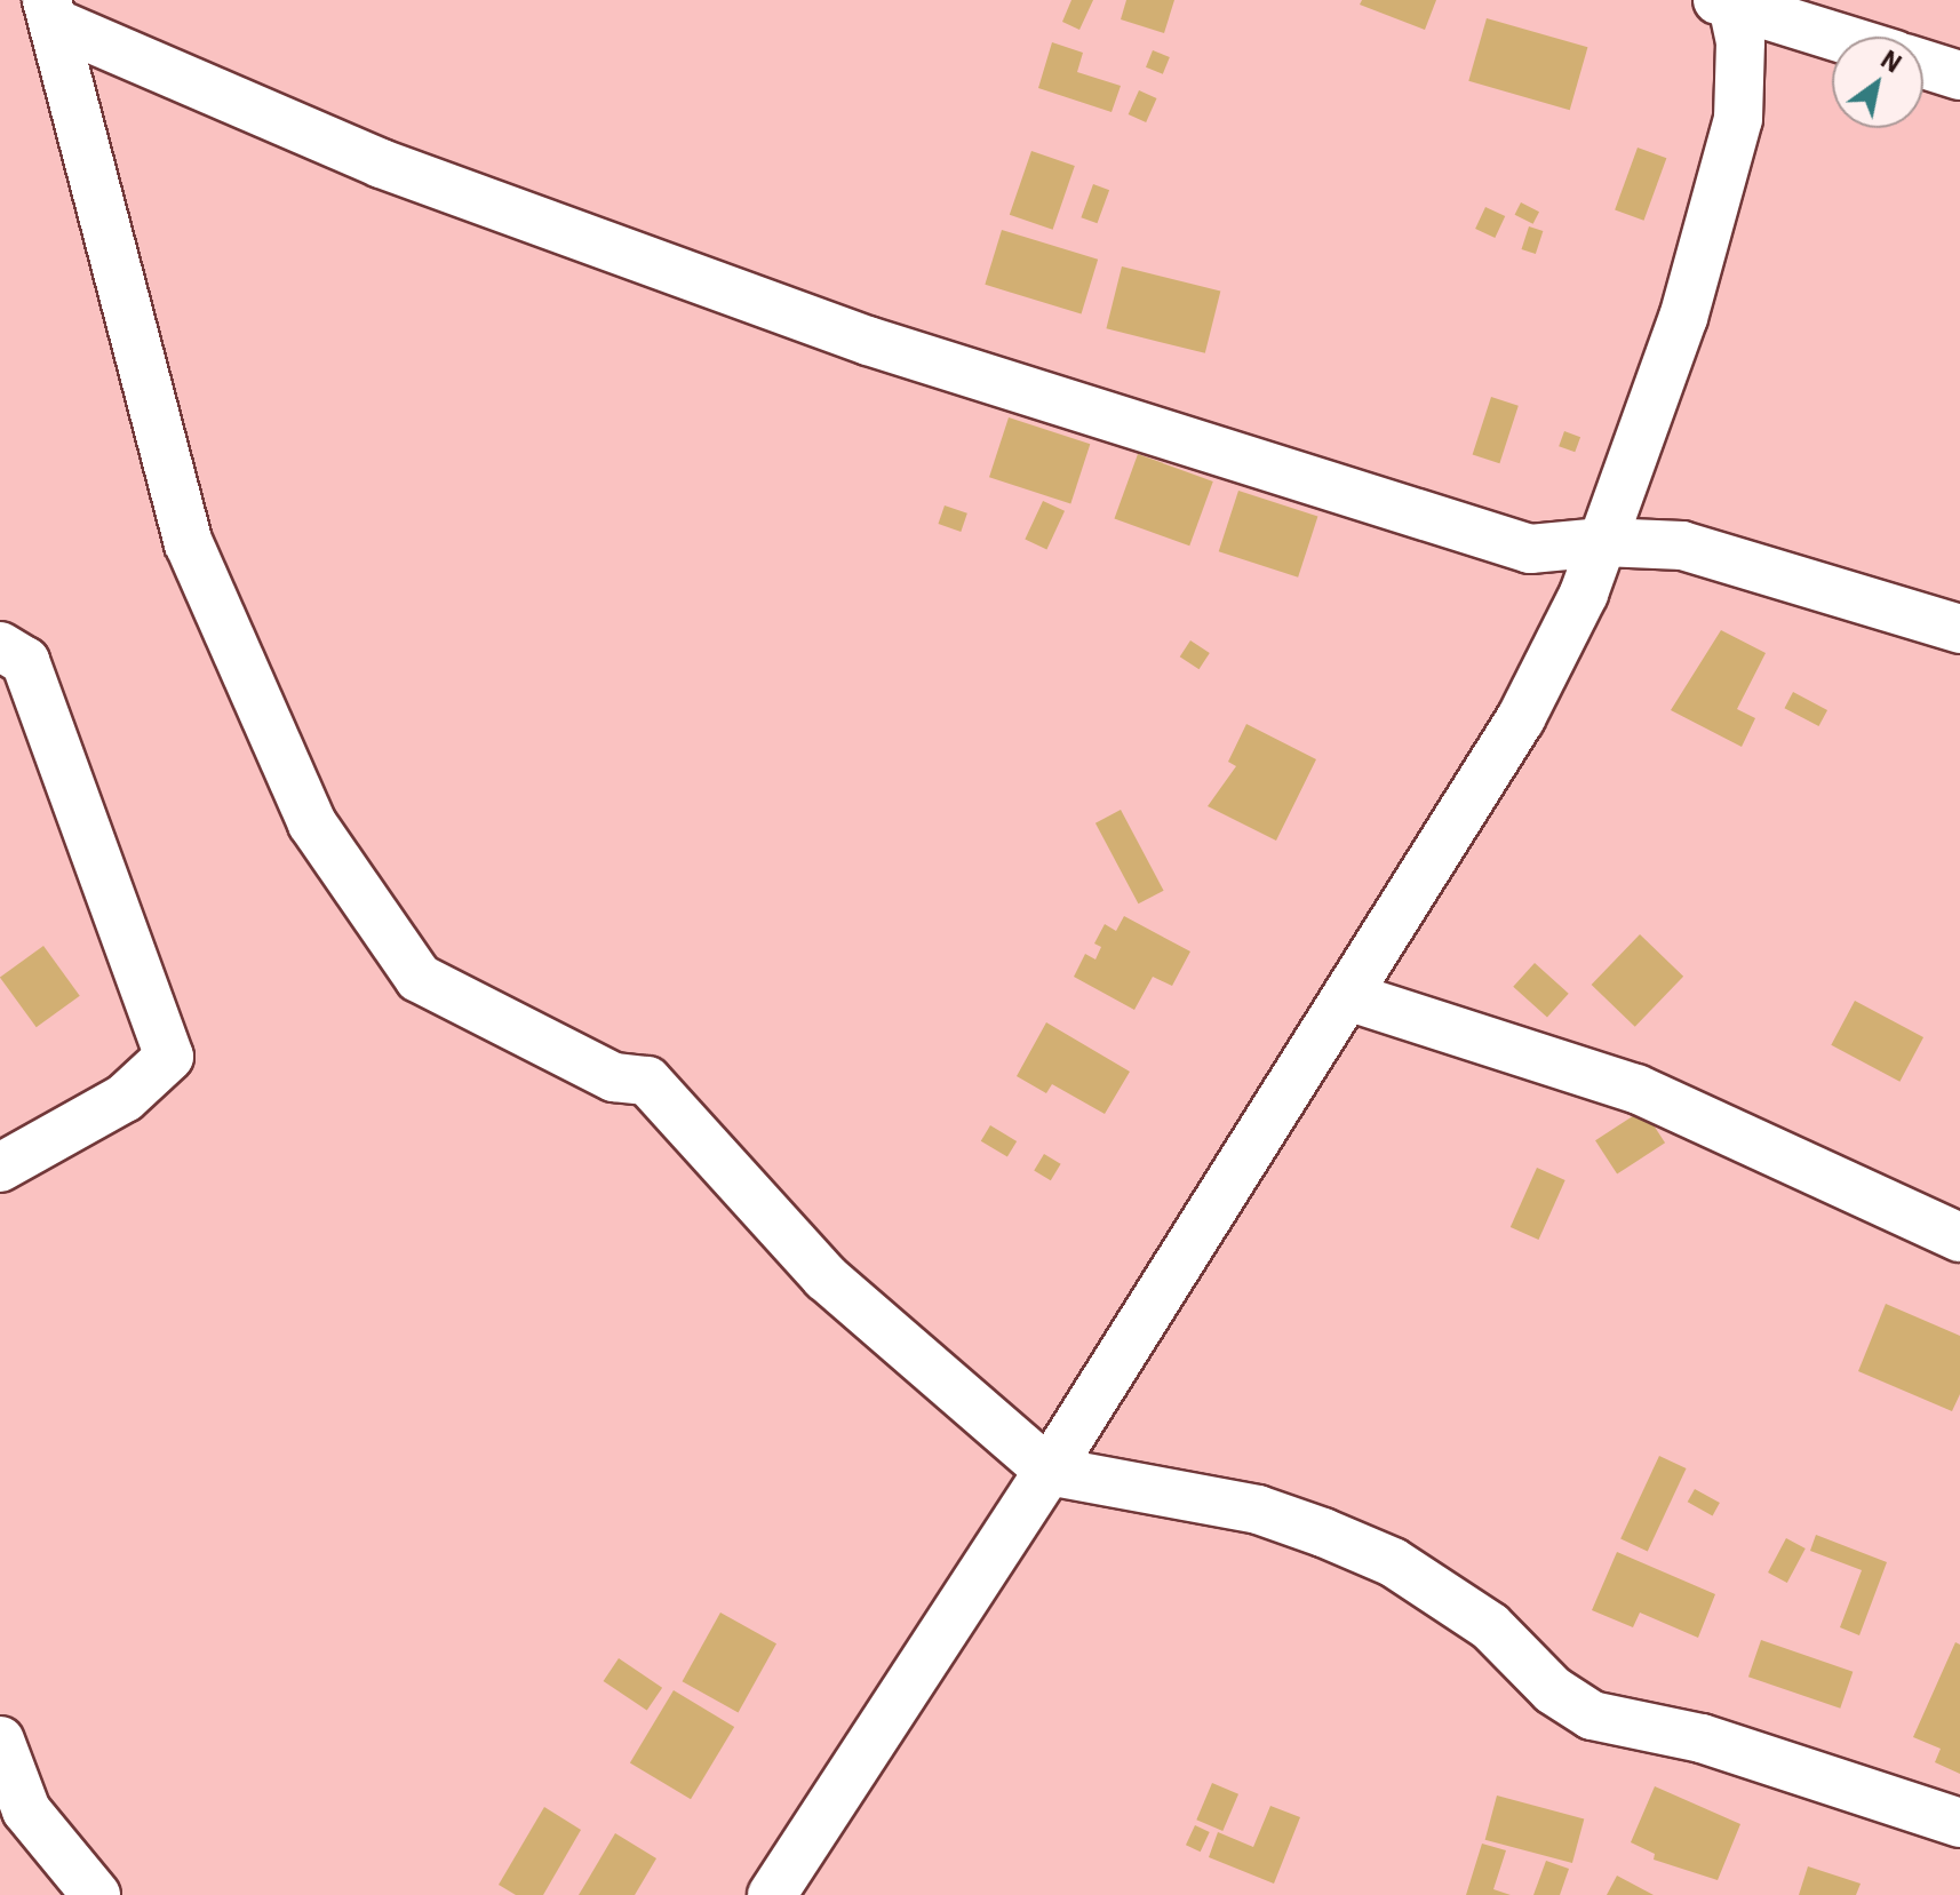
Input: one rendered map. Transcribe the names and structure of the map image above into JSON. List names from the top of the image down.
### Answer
{
  "north": "top right"
}
